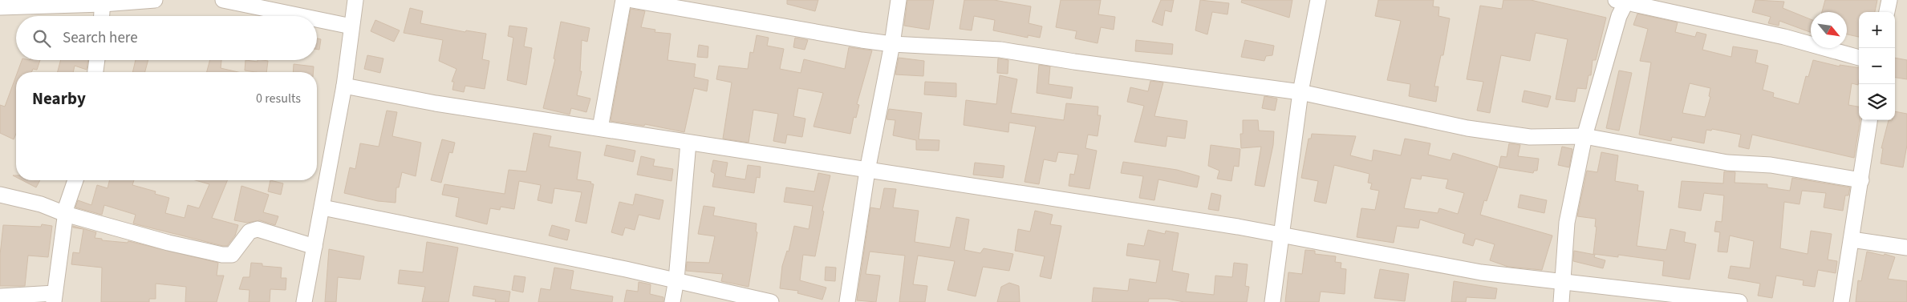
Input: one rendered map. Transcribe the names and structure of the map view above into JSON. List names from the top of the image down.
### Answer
{
  "north": "bottom right",
  "page": {
    "map_buttons": ["+", "−"],
    "search": "Search here",
    "heading": ["Nearby", "0 results"]
  }
}
